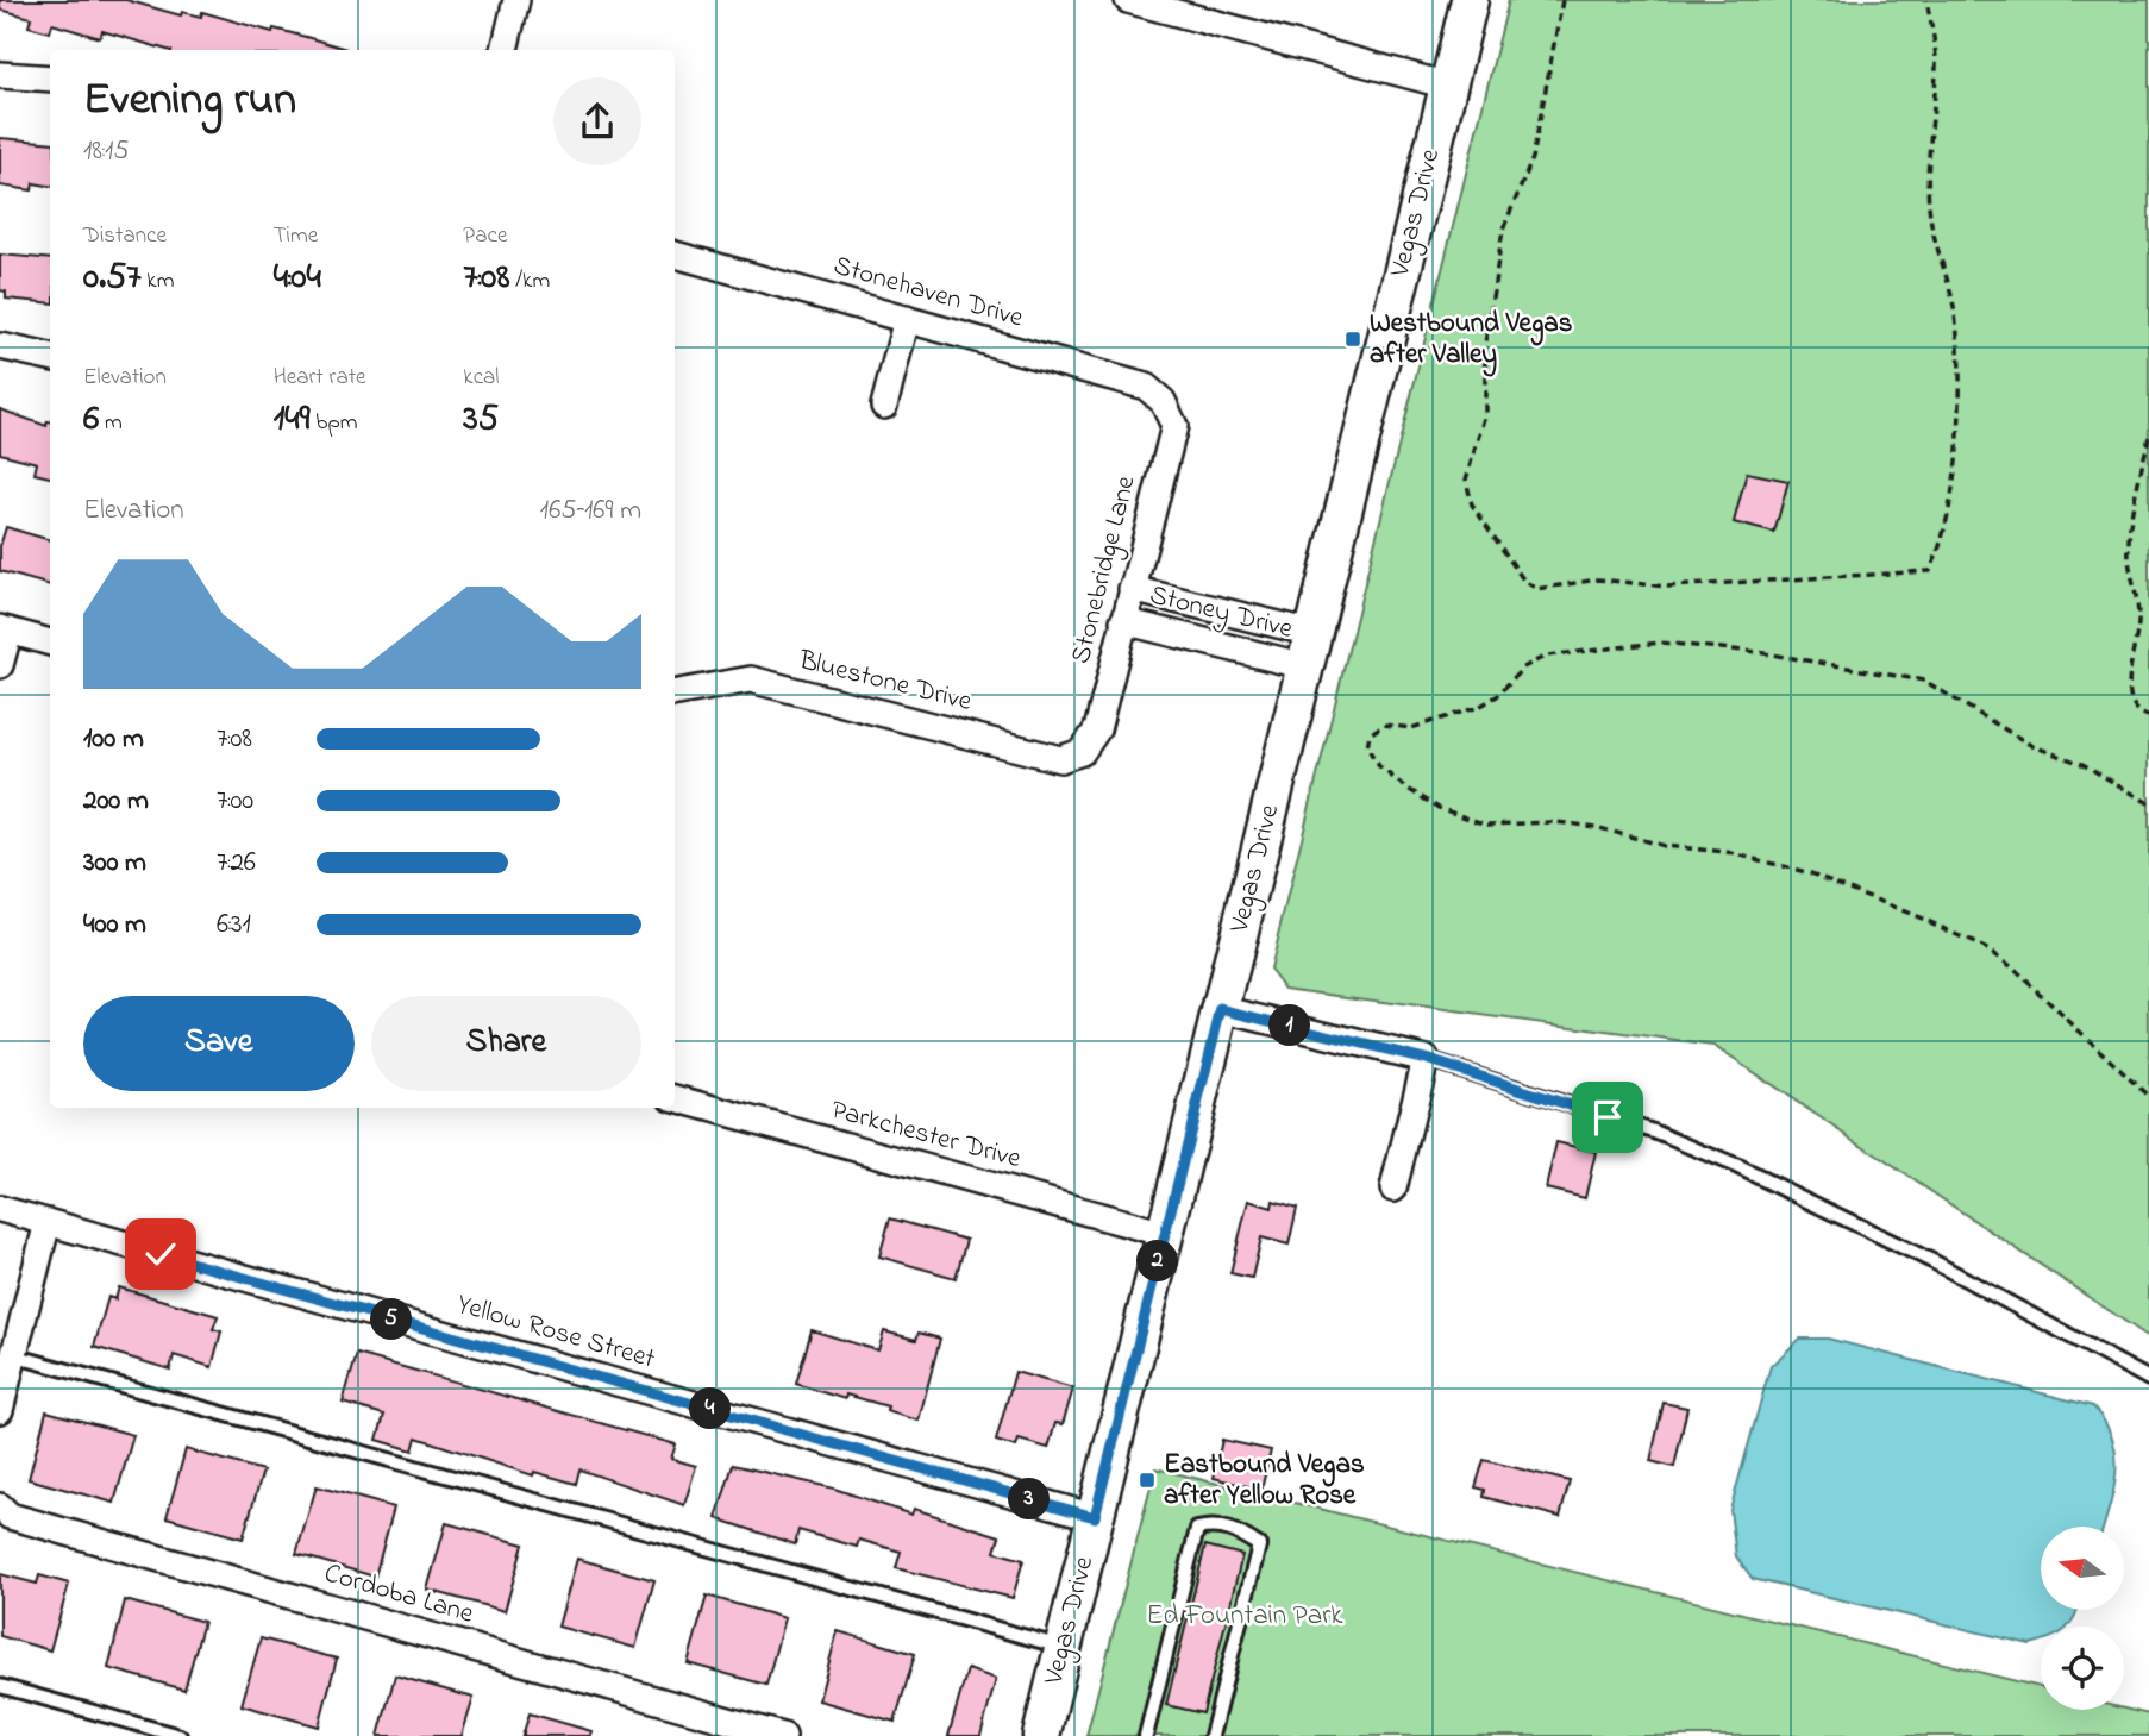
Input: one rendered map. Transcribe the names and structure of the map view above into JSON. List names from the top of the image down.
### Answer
{
  "streets": {
    "main road": ["Vegas Drive"],
    "street": [
      "Stonehaven Drive",
      "Stonebridge Lane",
      "Stoney Drive",
      "Bluestone Drive",
      "Parkchester Drive",
      "Yellow Rose Street",
      "Cordoba Lane"
    ]
  },
  "crossings": [
    ["Vegas Drive", "Stoney Drive"],
    ["Vegas Drive", "Parkchester Drive"],
    ["Vegas Drive", "Yellow Rose Street"],
    ["Stonehaven Drive", "Stonebridge Lane"],
    ["Stonebridge Lane", "Stoney Drive"],
    ["Stonebridge Lane", "Bluestone Drive"]
  ],
  "parks": ["Ed Fountain Park"],
  "places": {
    "transit": ["Westbound Vegas after Valley", "Eastbound Vegas after Yellow Rose"]
  },
  "north": "left",
  "page": {
    "heading": ["Evening run", "18:15"],
    "stats": [
      ["Distance", "0.57 km"],
      ["Time", "4:04"],
      ["Pace", "7:08 /km"],
      ["Elevation", "6 m"],
      ["Heart rate", "149 bpm"],
      ["kcal", "35"]
    ],
    "chart": ["Elevation", "165–169 m"],
    "list": [
      {
        "name": "100 m",
        "note": "7:08"
      },
      {
        "name": "200 m",
        "note": "7:00"
      },
      {
        "name": "300 m",
        "note": "7:26"
      },
      {
        "name": "400 m",
        "note": "6:31"
      }
    ],
    "buttons": ["Save", "Share"],
    "pins": [
      "1",
      "2",
      "5",
      "4",
      "3"
    ]
  }
}
